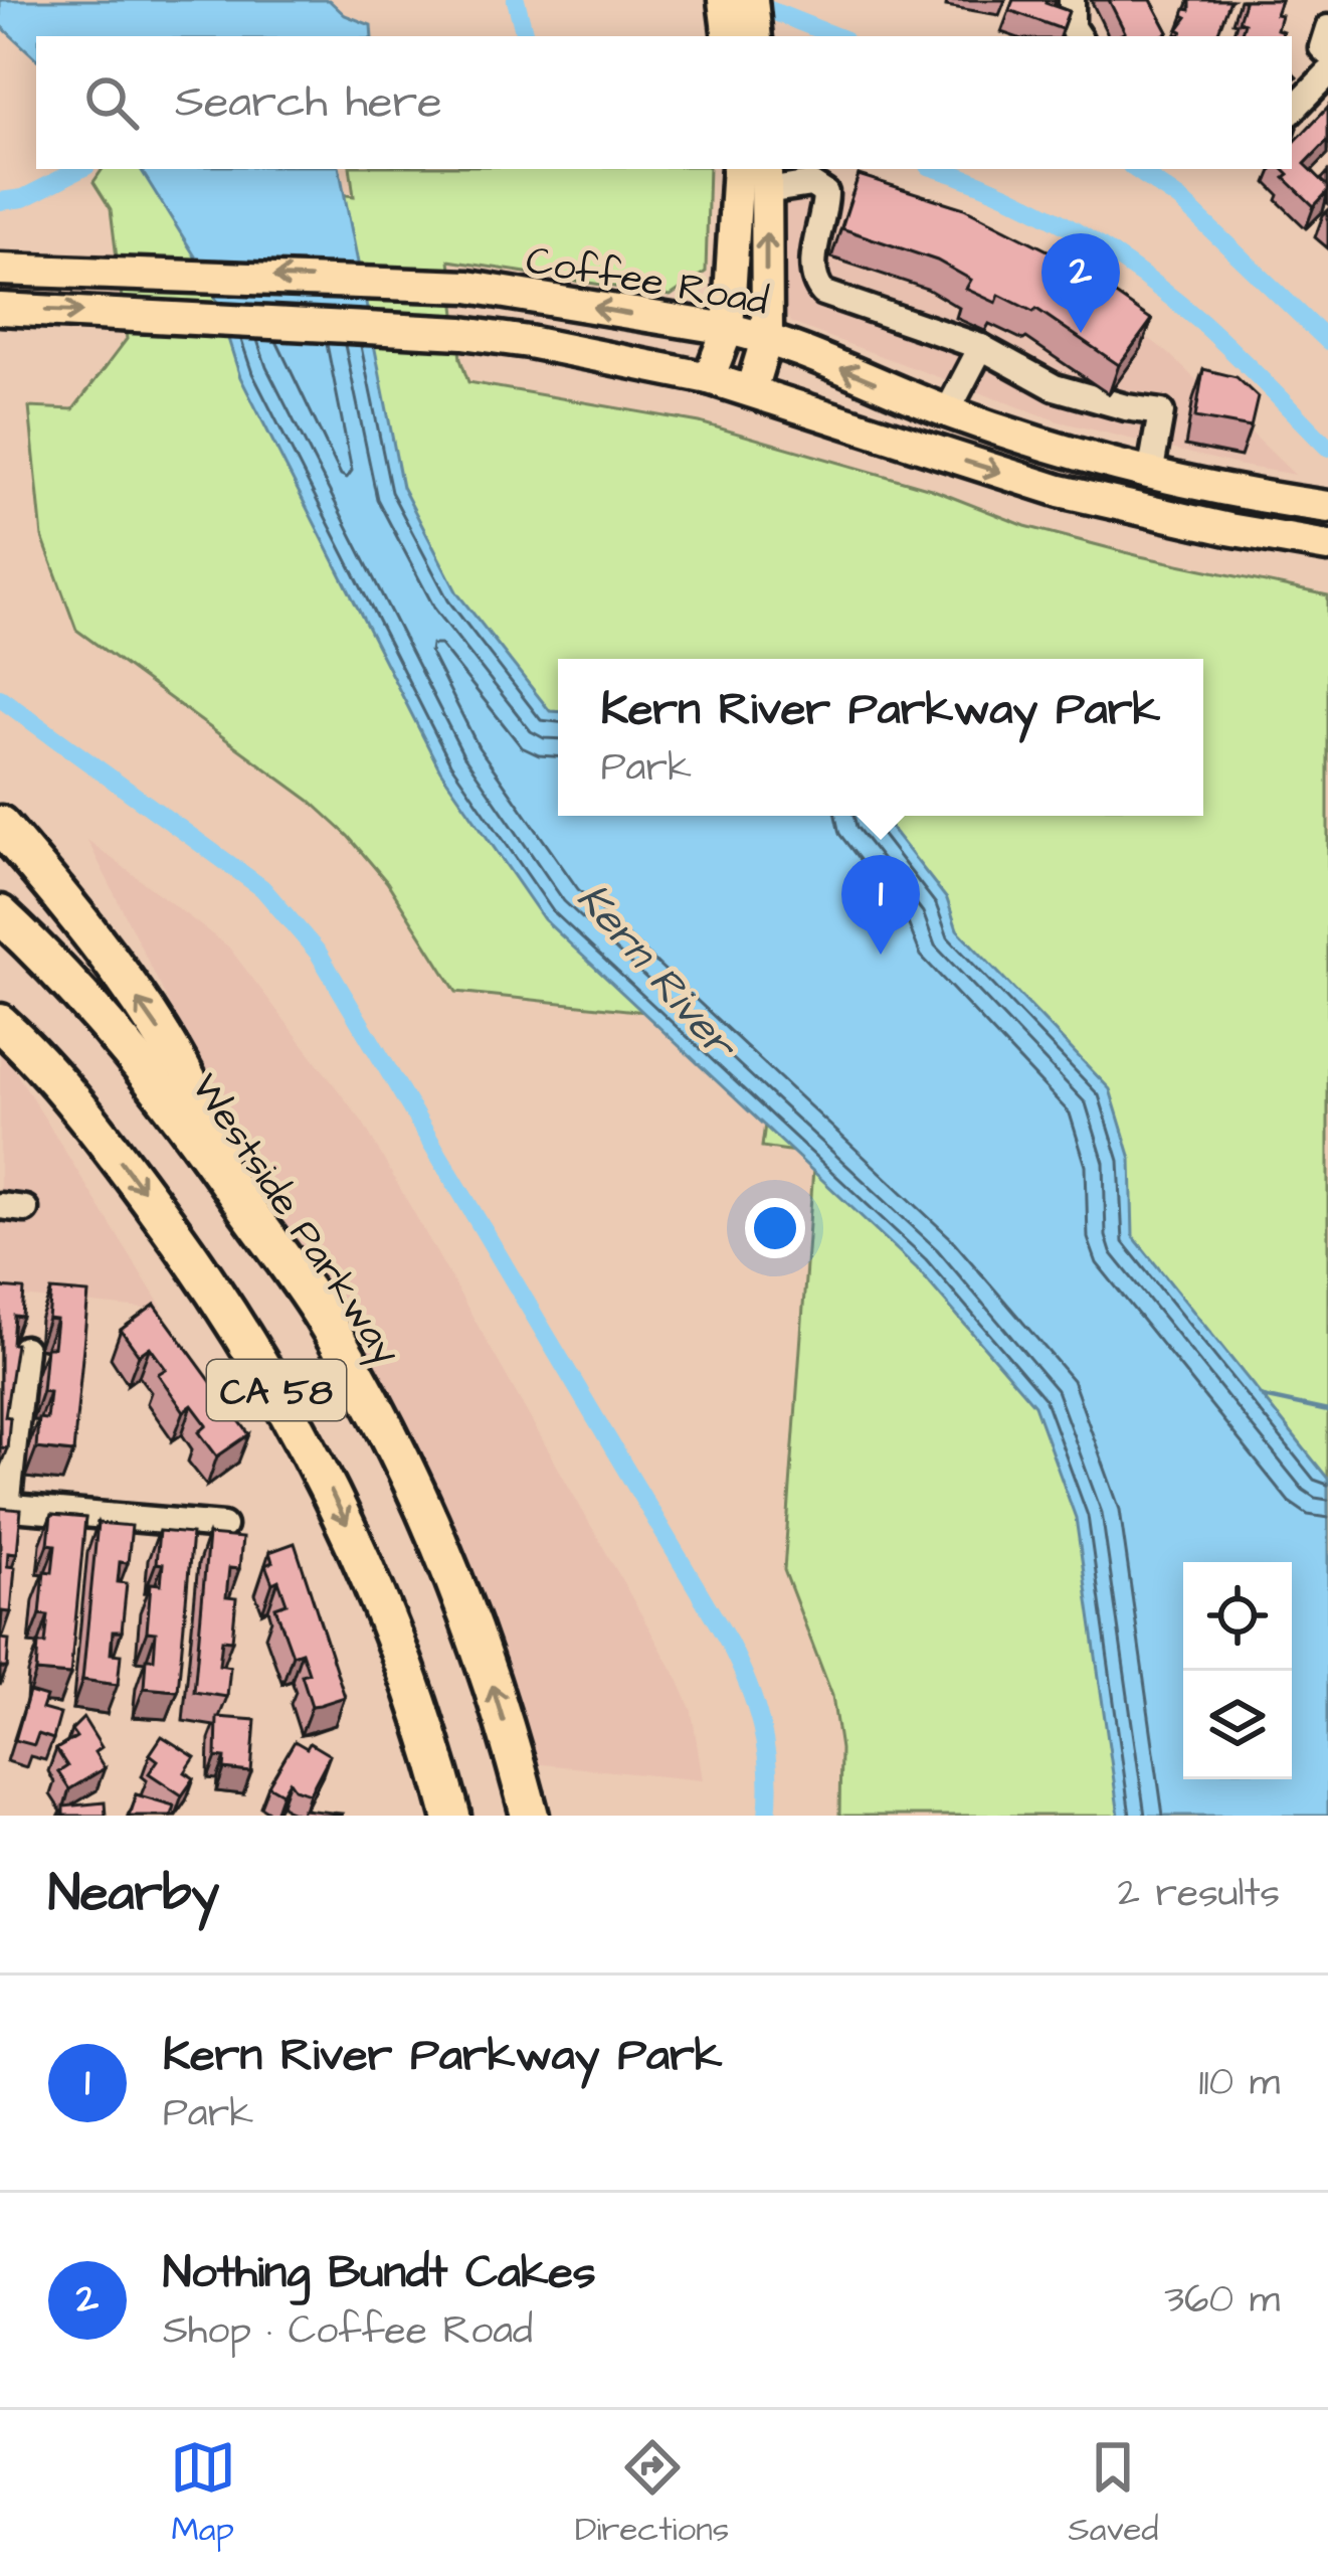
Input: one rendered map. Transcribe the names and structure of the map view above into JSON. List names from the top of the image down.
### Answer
{
  "streets": {
    "highway": ["Westside Parkway", "CA 58"],
    "main road": ["Coffee Road"]
  },
  "water": ["Kern River"],
  "page": {
    "search": "Search here",
    "pins": ["2", "1"],
    "popup": ["Kern River Parkway Park", "Park"],
    "heading": ["Nearby", "2 results"],
    "list": [
      {
        "mark": "1",
        "name": "Kern River Parkway Park",
        "note": "Park",
        "value": "110 m"
      },
      {
        "mark": "2",
        "name": "Nothing Bundt Cakes",
        "note": "Shop · Coffee Road",
        "value": "360 m"
      }
    ],
    "nav": ["Map", "Directions", "Saved"]
  }
}
